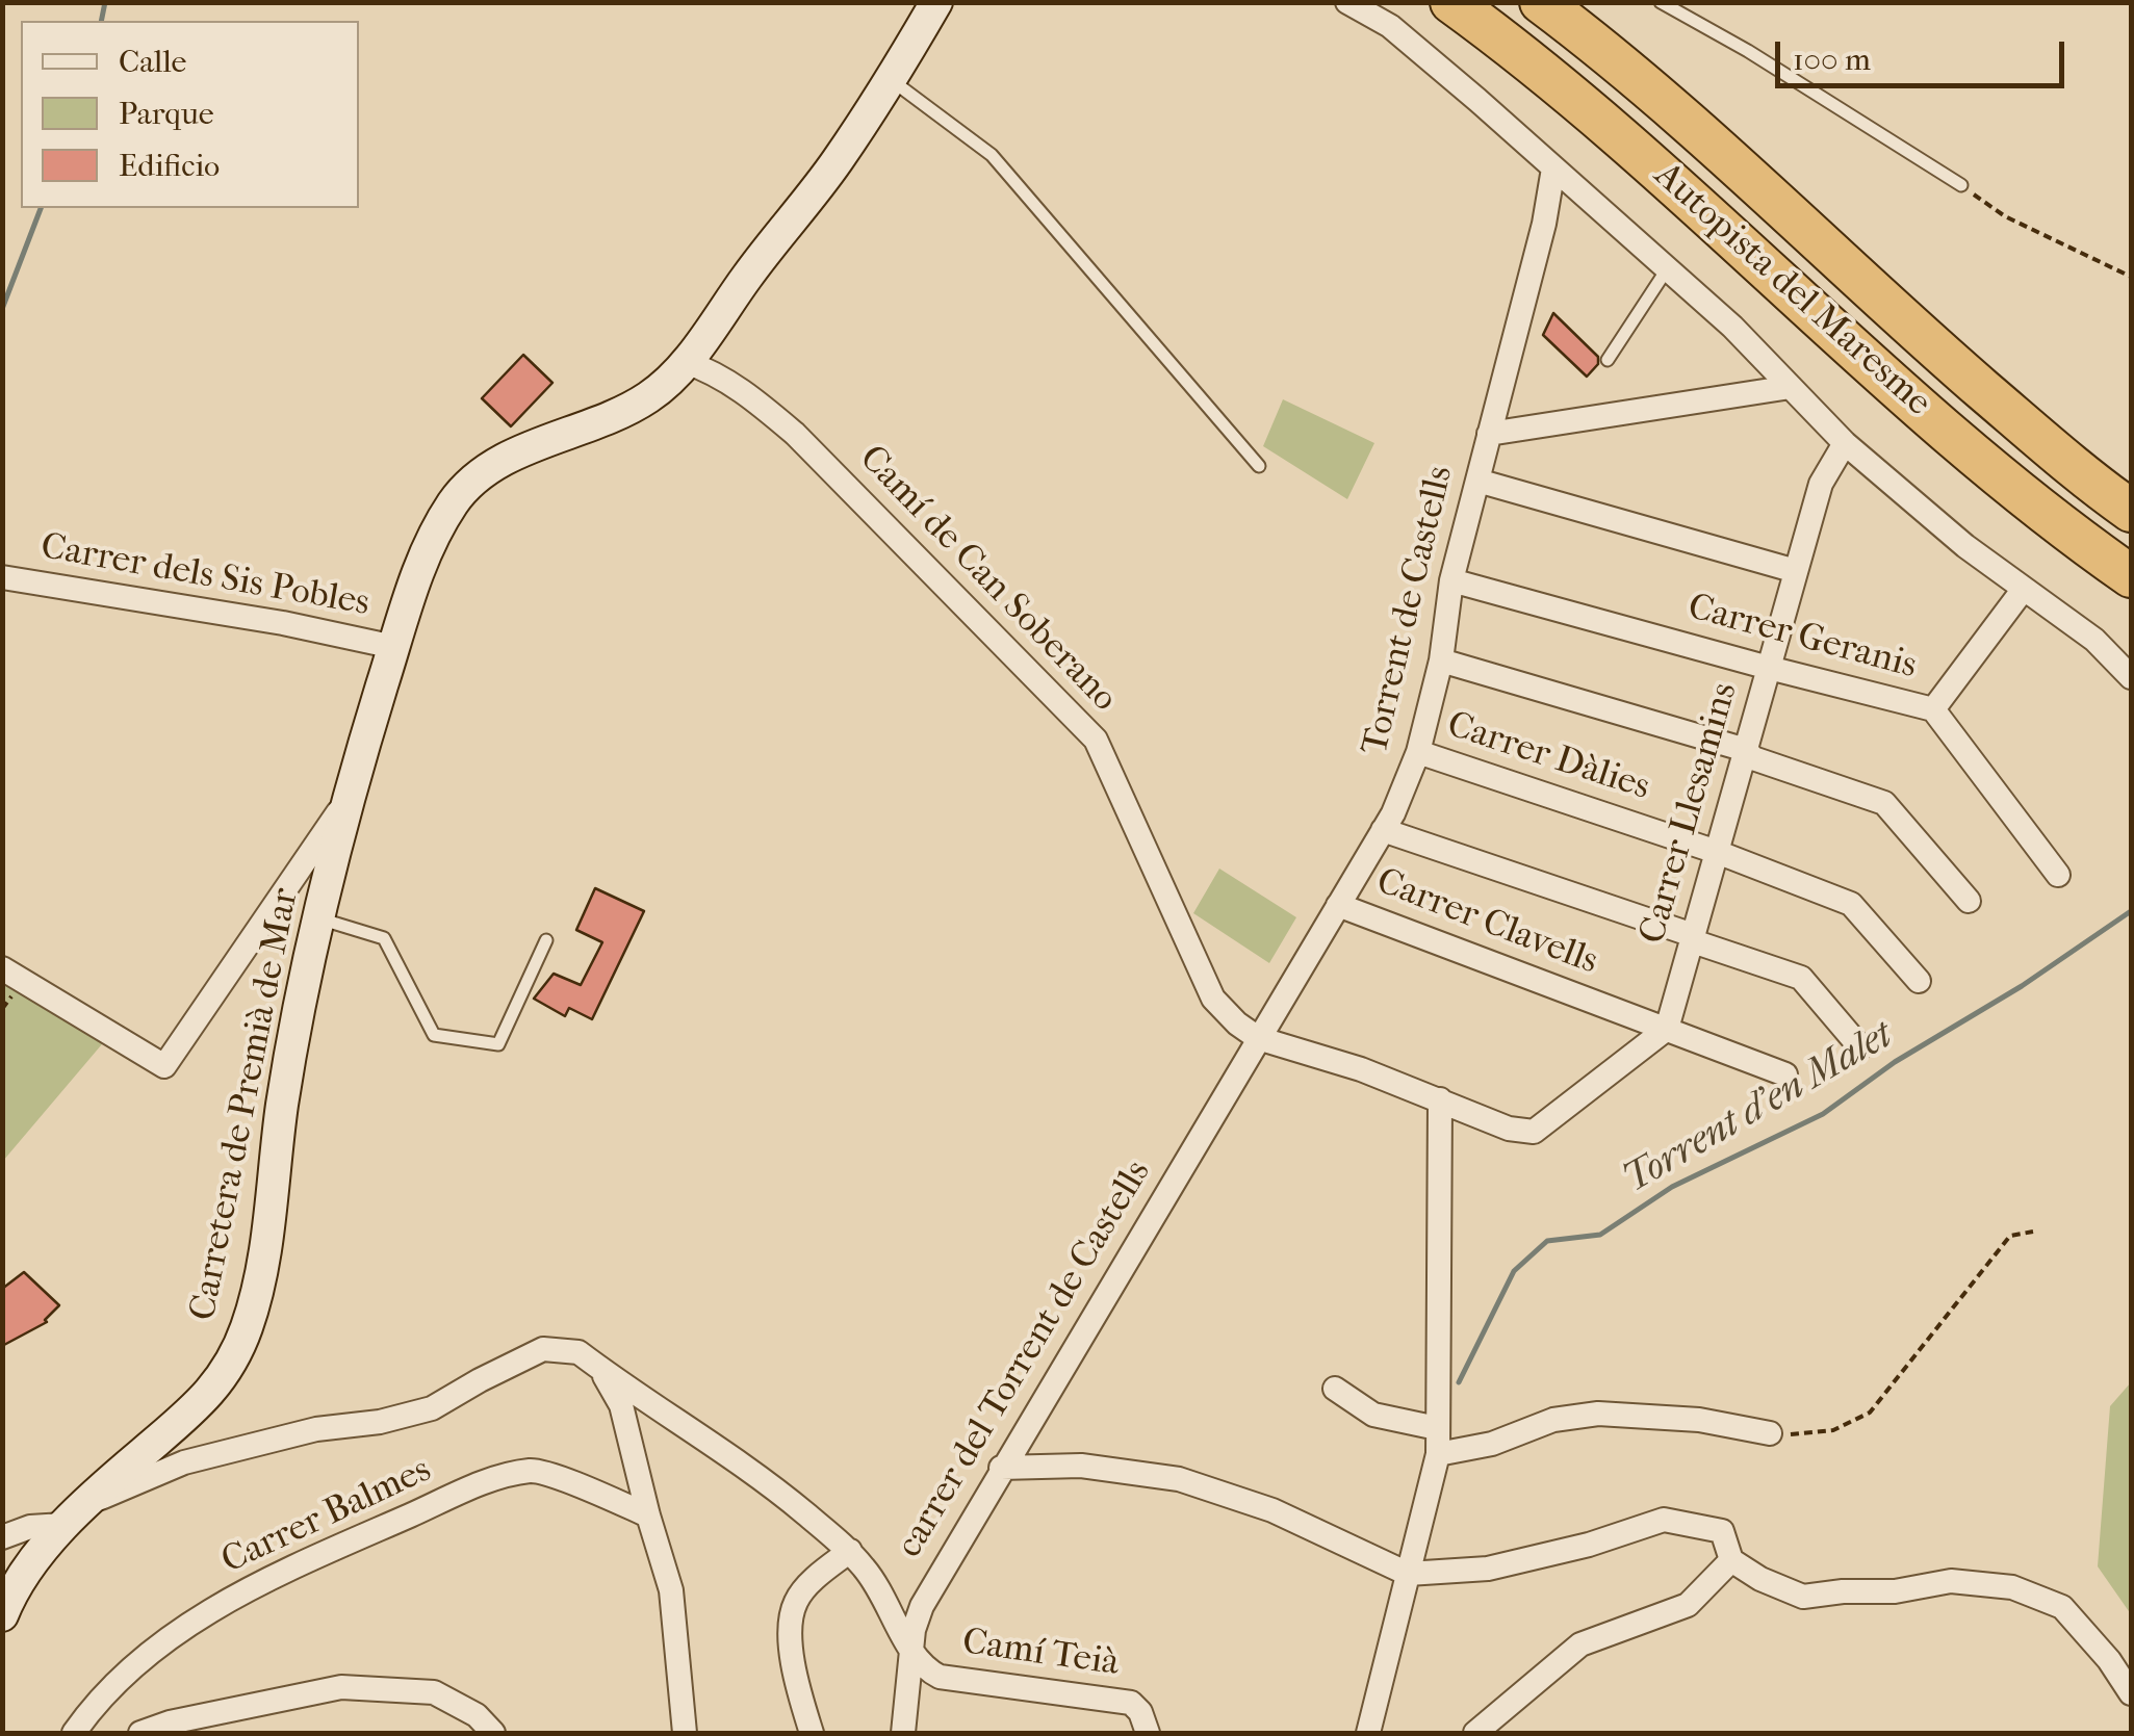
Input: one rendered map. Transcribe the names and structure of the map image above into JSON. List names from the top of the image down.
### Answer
{
  "streets": {
    "highway": ["Autopista del Maresme"],
    "street": [
      "Carrer dels Sis Pobles",
      "Camí de Can Soberano",
      "Torrent de Castells",
      "Carrer Geranis",
      "Carrer Dàlies",
      "Carrer Llesamins",
      "Carrer Clavells",
      "Carretera de Premià de Mar",
      "carrer del Torrent de Castells",
      "Carrer Balmes",
      "Camí Teià"
    ]
  },
  "crossings": [
    ["Carrer dels Sis Pobles", "Carretera de Premià de Mar"],
    ["Camí de Can Soberano", "Torrent de Castells"],
    ["Camí de Can Soberano", "Carrer Llesamins"],
    ["Camí de Can Soberano", "Carrer Clavells"],
    ["Camí de Can Soberano", "Carretera de Premià de Mar"],
    ["Camí de Can Soberano", "carrer del Torrent de Castells"],
    ["Torrent de Castells", "Carrer Geranis"],
    ["Torrent de Castells", "Carrer Dàlies"],
    ["Torrent de Castells", "Carrer Clavells"],
    ["Torrent de Castells", "carrer del Torrent de Castells"],
    ["Carrer Geranis", "Carrer Llesamins"],
    ["Carrer Dàlies", "Carrer Llesamins"],
    ["Carrer Llesamins", "Carrer Clavells"],
    ["carrer del Torrent de Castells", "Camí Teià"]
  ],
  "water": ["Torrent d'en Malet"],
  "legend": ["Calle", "Parque", "Edificio"],
  "scale_bar": "100 m"
}
